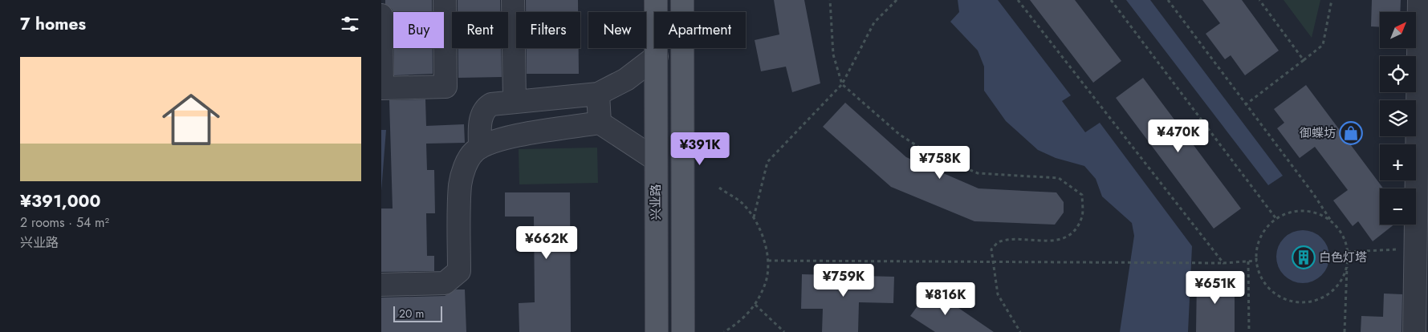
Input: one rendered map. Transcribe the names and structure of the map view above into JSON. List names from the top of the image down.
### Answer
{
  "streets": {
    "main road": ["兴业路"]
  },
  "places": {
    "shop": ["御蝶坊"],
    "building": ["白色灯塔"]
  },
  "scale_bar": "20 m",
  "north": "top right",
  "page": {
    "heading": "7 homes",
    "map_buttons": ["+", "−"],
    "chip": [
      "Buy",
      "Rent",
      "Filters",
      "New",
      "Apartment"
    ],
    "list": [
      {
        "name": "¥391,000",
        "note": "2 rooms · 54 m² · 兴业路"
      }
    ],
    "price": [
      "¥470K",
      "¥391K",
      "¥758K",
      "¥662K",
      "¥759K",
      "¥651K",
      "¥816K"
    ],
    "scale": "20 m"
  }
}
